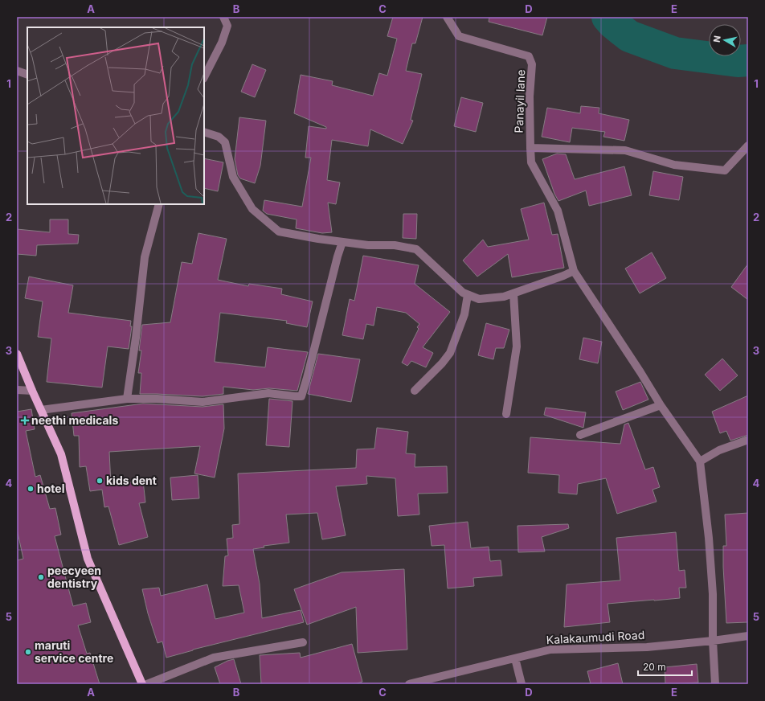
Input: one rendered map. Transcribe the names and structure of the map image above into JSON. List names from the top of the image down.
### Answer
{
  "streets": {
    "street": ["Panayil lane", "Kalakaumudi Road"]
  },
  "places": {
    "health": ["neethi medicals"],
    "other": [
      "kids dent",
      "hotel",
      "peecyeen dentistry",
      "maruti service centre"
    ]
  },
  "scale_bar": "20 m",
  "north": "left",
  "grid": {
    "columns": [
      "A",
      "B",
      "C",
      "D",
      "E"
    ],
    "rows": [
      "1",
      "2",
      "3",
      "4",
      "5"
    ]
  }
}
